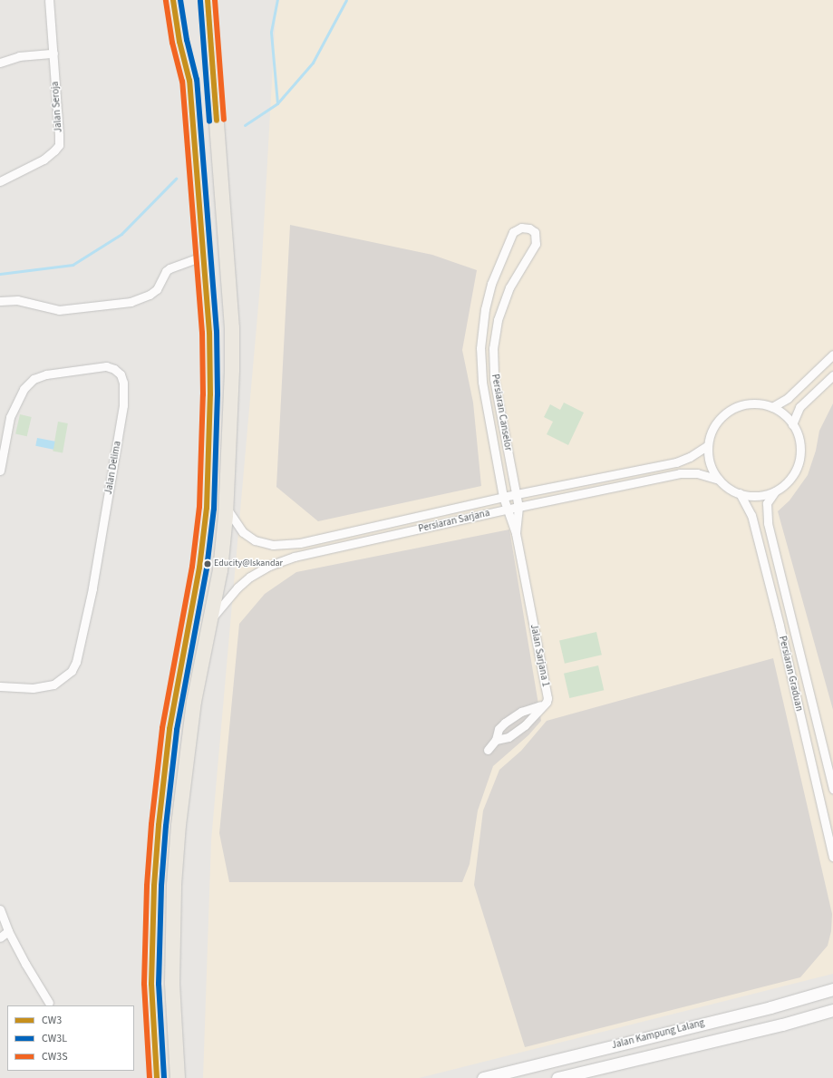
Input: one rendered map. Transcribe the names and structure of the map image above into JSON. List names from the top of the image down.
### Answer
{
  "streets": {
    "main road": ["Jalan Kampung Lalang"],
    "street": [
      "Jalan Seroja",
      "Persiaran Canselor",
      "Jalan Delima",
      "Persiaran Sarjana",
      "Jalan Sarjana 1",
      "Persiaran Graduan"
    ]
  },
  "crossings": [
    ["Persiaran Canselor", "Persiaran Sarjana"],
    ["Persiaran Canselor", "Jalan Sarjana 1"],
    ["Persiaran Sarjana", "Persiaran Graduan"]
  ],
  "places": ["Educity@Iskandar"],
  "lines": ["transit line CW3", "transit line CW3L", "transit line CW3S"],
  "legend": ["CW3", "CW3L", "CW3S"]
}
